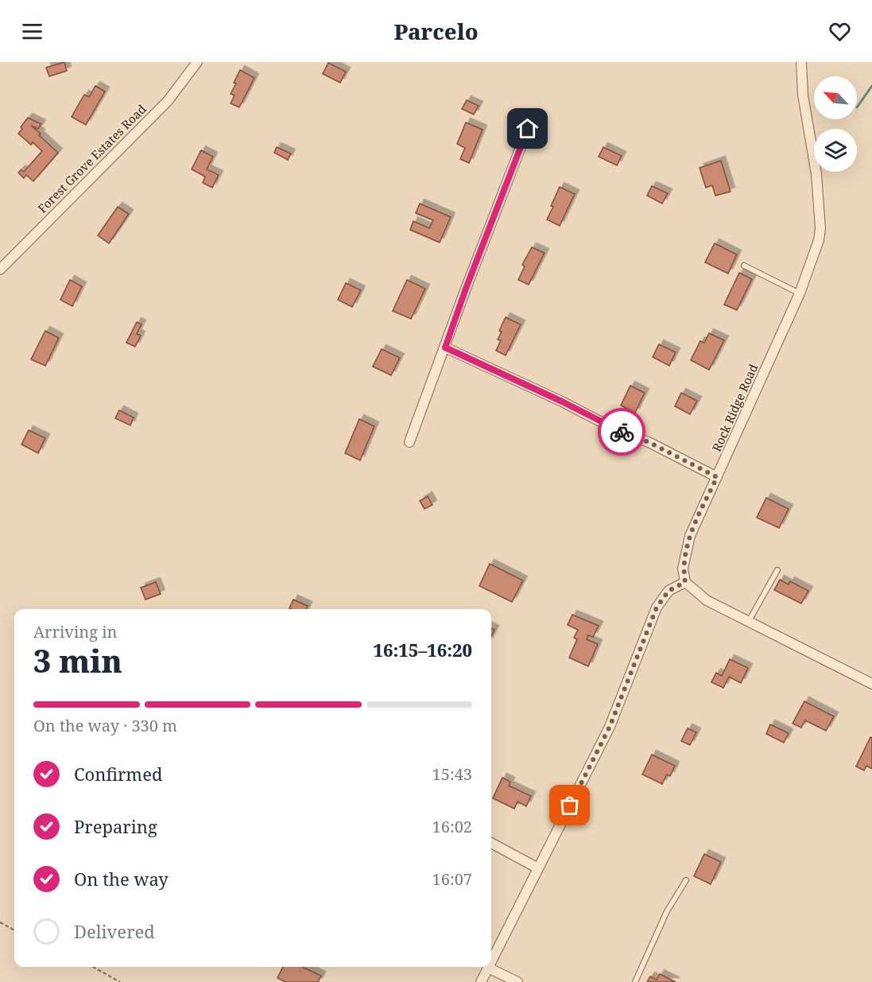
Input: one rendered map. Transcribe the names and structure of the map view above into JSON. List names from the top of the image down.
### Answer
{
  "streets": {
    "street": ["Forest Grove Estates Road", "Rock Ridge Road"]
  },
  "north": "top left",
  "page": {
    "header": "Parcelo",
    "heading": ["3 min", "Arriving in", "16:15–16:20"],
    "bar": "On the way · 330 m",
    "list": [
      ["Confirmed", "15:43"],
      ["Preparing", "16:02"],
      ["On the way", "16:07"],
      "Delivered"
    ]
  }
}
